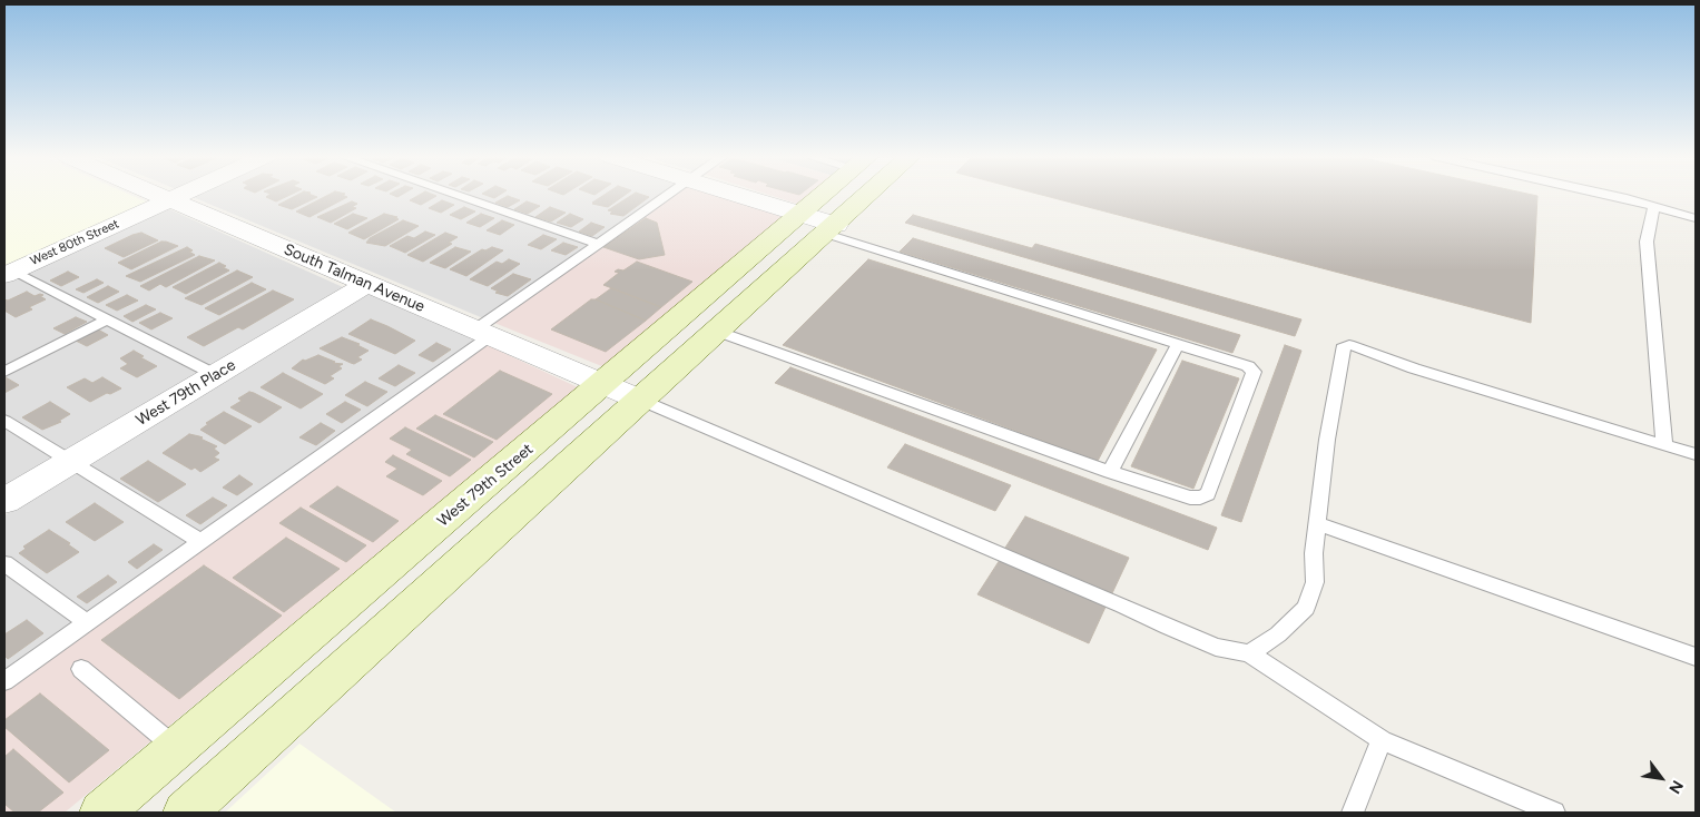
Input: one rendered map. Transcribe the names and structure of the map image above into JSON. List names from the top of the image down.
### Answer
{
  "streets": {
    "main road": ["West 79th Street"],
    "street": ["West 80th Street", "South Talman Avenue", "West 79th Place"]
  },
  "crossings": [
    ["West 80th Street", "South Talman Avenue"],
    ["South Talman Avenue", "West 79th Place"],
    ["South Talman Avenue", "West 79th Street"]
  ],
  "north": "bottom right"
}
